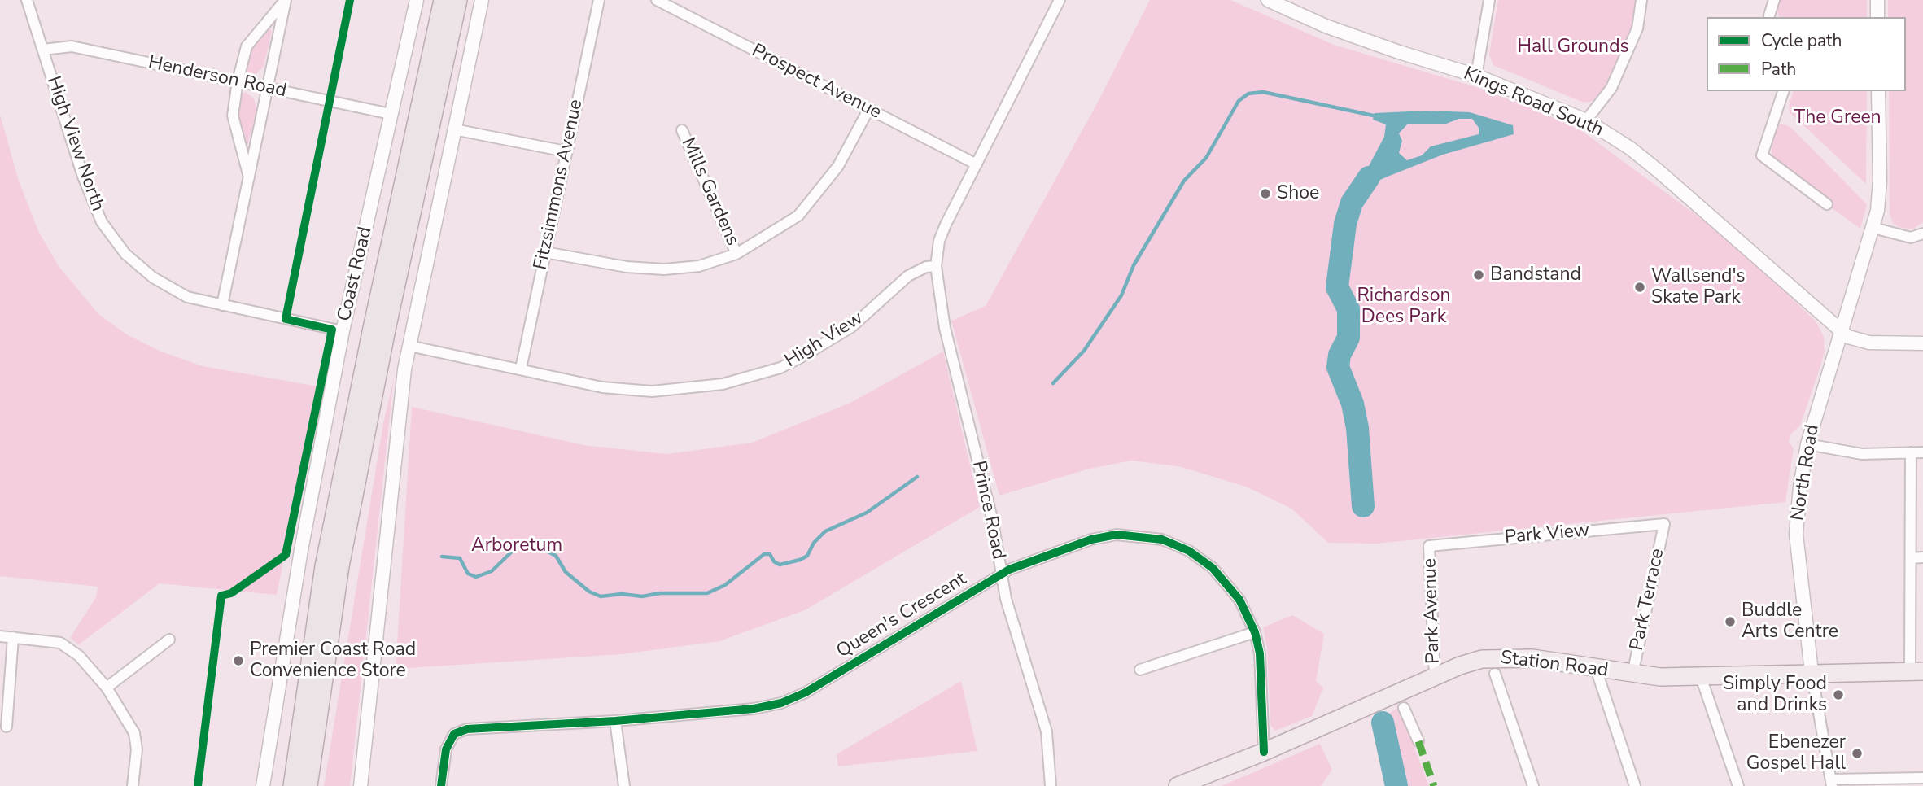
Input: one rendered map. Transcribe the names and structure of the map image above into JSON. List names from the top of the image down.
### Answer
{
  "streets": {
    "highway": ["Coast Road"],
    "main road": ["Station Road"],
    "street": [
      "Henderson Road",
      "Prospect Avenue",
      "Kings Road South",
      "High View North",
      "Fitzsimmons Avenue",
      "Mills Gardens",
      "High View",
      "North Road",
      "Prince Road",
      "Park View",
      "Park Terrace",
      "Park Avenue",
      "Queen's Crescent"
    ]
  },
  "crossings": [
    ["Henderson Road", "High View North"],
    ["Henderson Road", "Coast Road"],
    ["Kings Road South", "North Road"],
    ["High View North", "Coast Road"],
    ["Fitzsimmons Avenue", "High View"],
    ["High View", "Prince Road"],
    ["North Road", "Station Road"],
    ["Prince Road", "Queen's Crescent"],
    ["Park View", "Park Terrace"],
    ["Park View", "Park Avenue"],
    ["Park Terrace", "Station Road"],
    ["Park Avenue", "Station Road"],
    ["Queen's Crescent", "Station Road"]
  ],
  "parks": [
    "Hall Grounds",
    "The Green",
    "Richardson Dees Park",
    "Arboretum"
  ],
  "places": [
    "Shoe",
    "Bandstand",
    "Wallsend's Skate Park",
    "Buddle Arts Centre",
    "Premier Coast Road Convenience Store",
    "Simply Food and Drinks",
    "Ebenezer Gospel Hall"
  ],
  "legend": ["Cycle path", "Path"]
}
